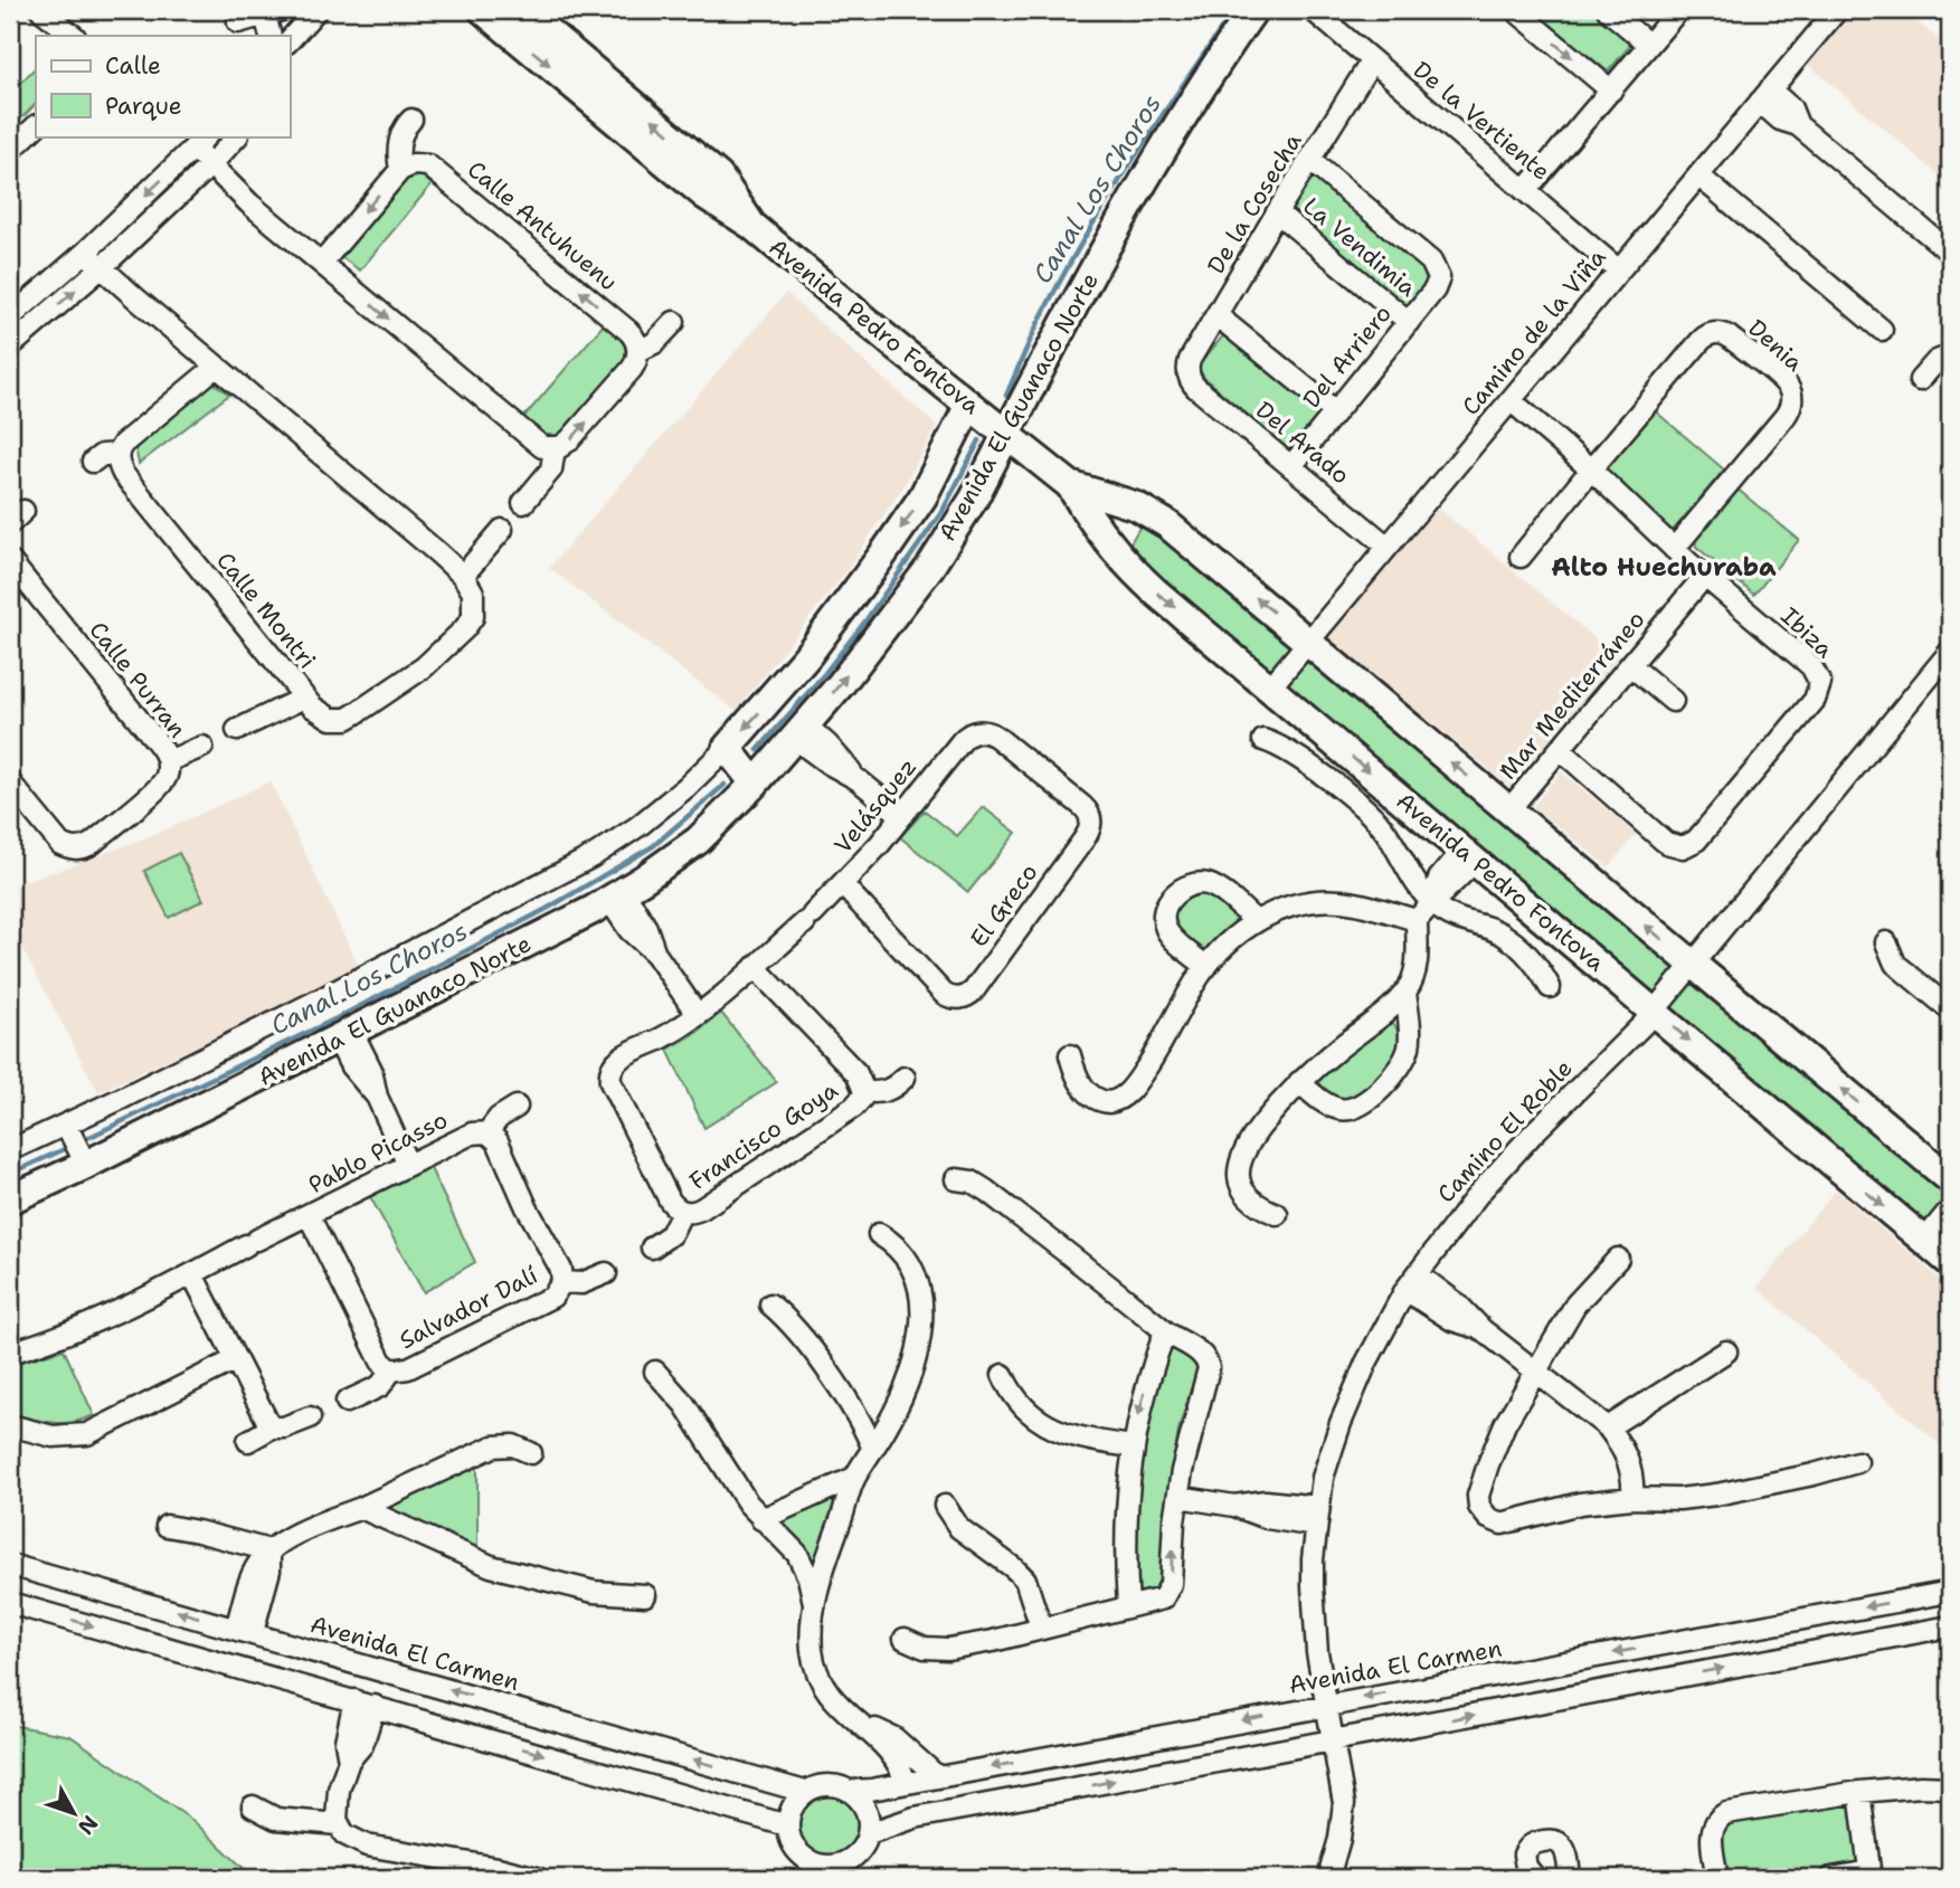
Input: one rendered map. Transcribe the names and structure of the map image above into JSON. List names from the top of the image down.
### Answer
{
  "streets": {
    "street": [
      "De la Vertiente",
      "De la Cosecha",
      "Calle Antuhuenu",
      "La Vendimia",
      "Avenida Pedro Fontova",
      "Camino de la Viña",
      "Denia",
      "Del Arriero",
      "Avenida El Guanaco Norte",
      "Del Arado",
      "Calle Montri",
      "Ibiza",
      "Calle Purran",
      "Mar Mediterráneo",
      "Velásquez",
      "El Greco",
      "Camino El Roble",
      "Francisco Goya",
      "Pablo Picasso",
      "Salvador Dalí",
      "Avenida El Carmen"
    ]
  },
  "crossings": [
    ["De la Vertiente", "De la Cosecha"],
    ["De la Vertiente", "Camino de la Viña"],
    ["De la Cosecha", "La Vendimia"],
    ["De la Cosecha", "Del Arriero"],
    ["De la Cosecha", "Del Arado"],
    ["La Vendimia", "Del Arriero"],
    ["Avenida Pedro Fontova", "Camino de la Viña"],
    ["Avenida Pedro Fontova", "Avenida El Guanaco Norte"],
    ["Avenida Pedro Fontova", "Mar Mediterráneo"],
    ["Avenida Pedro Fontova", "Camino El Roble"],
    ["Camino de la Viña", "Del Arado"],
    ["Camino de la Viña", "Ibiza"],
    ["Denia", "Ibiza"],
    ["Del Arriero", "Del Arado"],
    ["Ibiza", "Mar Mediterráneo"],
    ["Velásquez", "El Greco"],
    ["Velásquez", "Francisco Goya"],
    ["Camino El Roble", "Avenida El Carmen"],
    ["Pablo Picasso", "Salvador Dalí"]
  ],
  "districts": ["Alto Huechuraba"],
  "water": ["Canal Los Choros"],
  "legend": ["Calle", "Parque"],
  "north": "bottom right"
}
